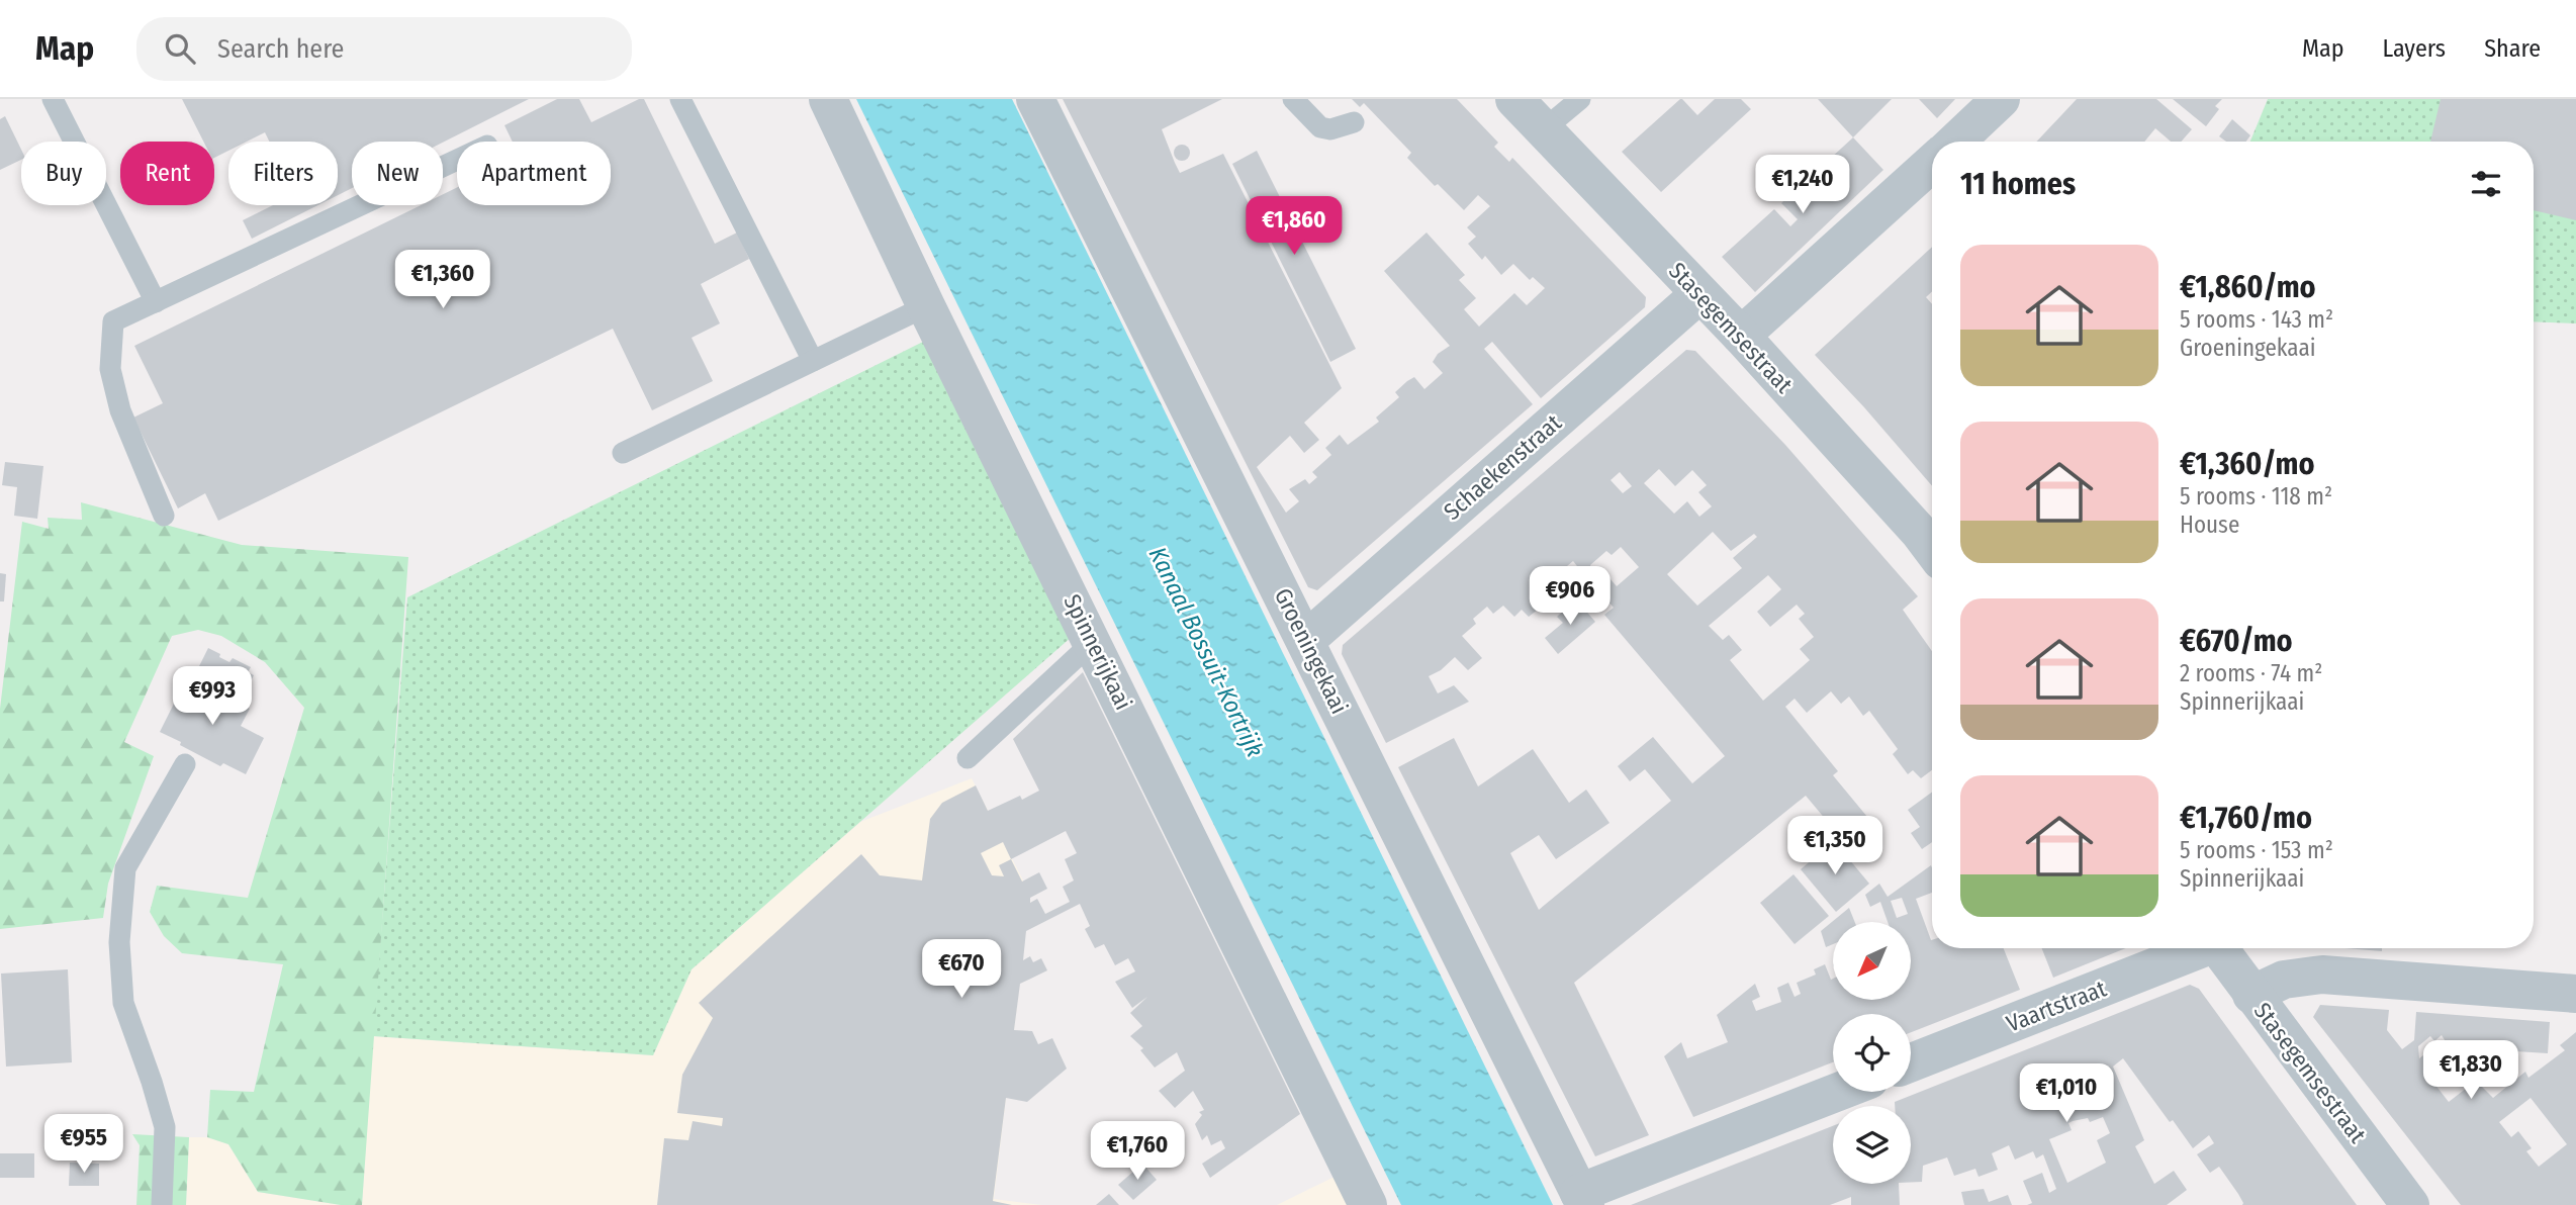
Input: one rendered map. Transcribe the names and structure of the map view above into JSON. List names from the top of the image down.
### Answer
{
  "streets": {
    "street": [
      "Stasegemsestraat",
      "Schaekenstraat",
      "Groeningekaai",
      "Spinnerijkaai",
      "Vaartstraat"
    ]
  },
  "crossings": [
    ["Stasegemsestraat", "Schaekenstraat"],
    ["Schaekenstraat", "Groeningekaai"]
  ],
  "water": ["Kanaal Bossuit-Kortrijk"],
  "north": "bottom left",
  "page": {
    "header": "Map",
    "search": "Search here",
    "nav": ["Map", "Layers", "Share"],
    "chip": [
      "Buy",
      "Rent",
      "Filters",
      "New",
      "Apartment"
    ],
    "heading": "11 homes",
    "price": [
      "€1,240",
      "€1,860",
      "€1,360",
      "€906",
      "€993",
      "€1,350",
      "€670",
      "€1,830",
      "€1,010",
      "€955",
      "€1,760"
    ],
    "list": [
      {
        "name": "€1,860/mo",
        "note": "5 rooms · 143 m² · Groeningekaai"
      },
      {
        "name": "€1,360/mo",
        "note": "5 rooms · 118 m² · House"
      },
      {
        "name": "€670/mo",
        "note": "2 rooms · 74 m² · Spinnerijkaai"
      },
      {
        "name": "€1,760/mo",
        "note": "5 rooms · 153 m² · Spinnerijkaai"
      }
    ]
  }
}
